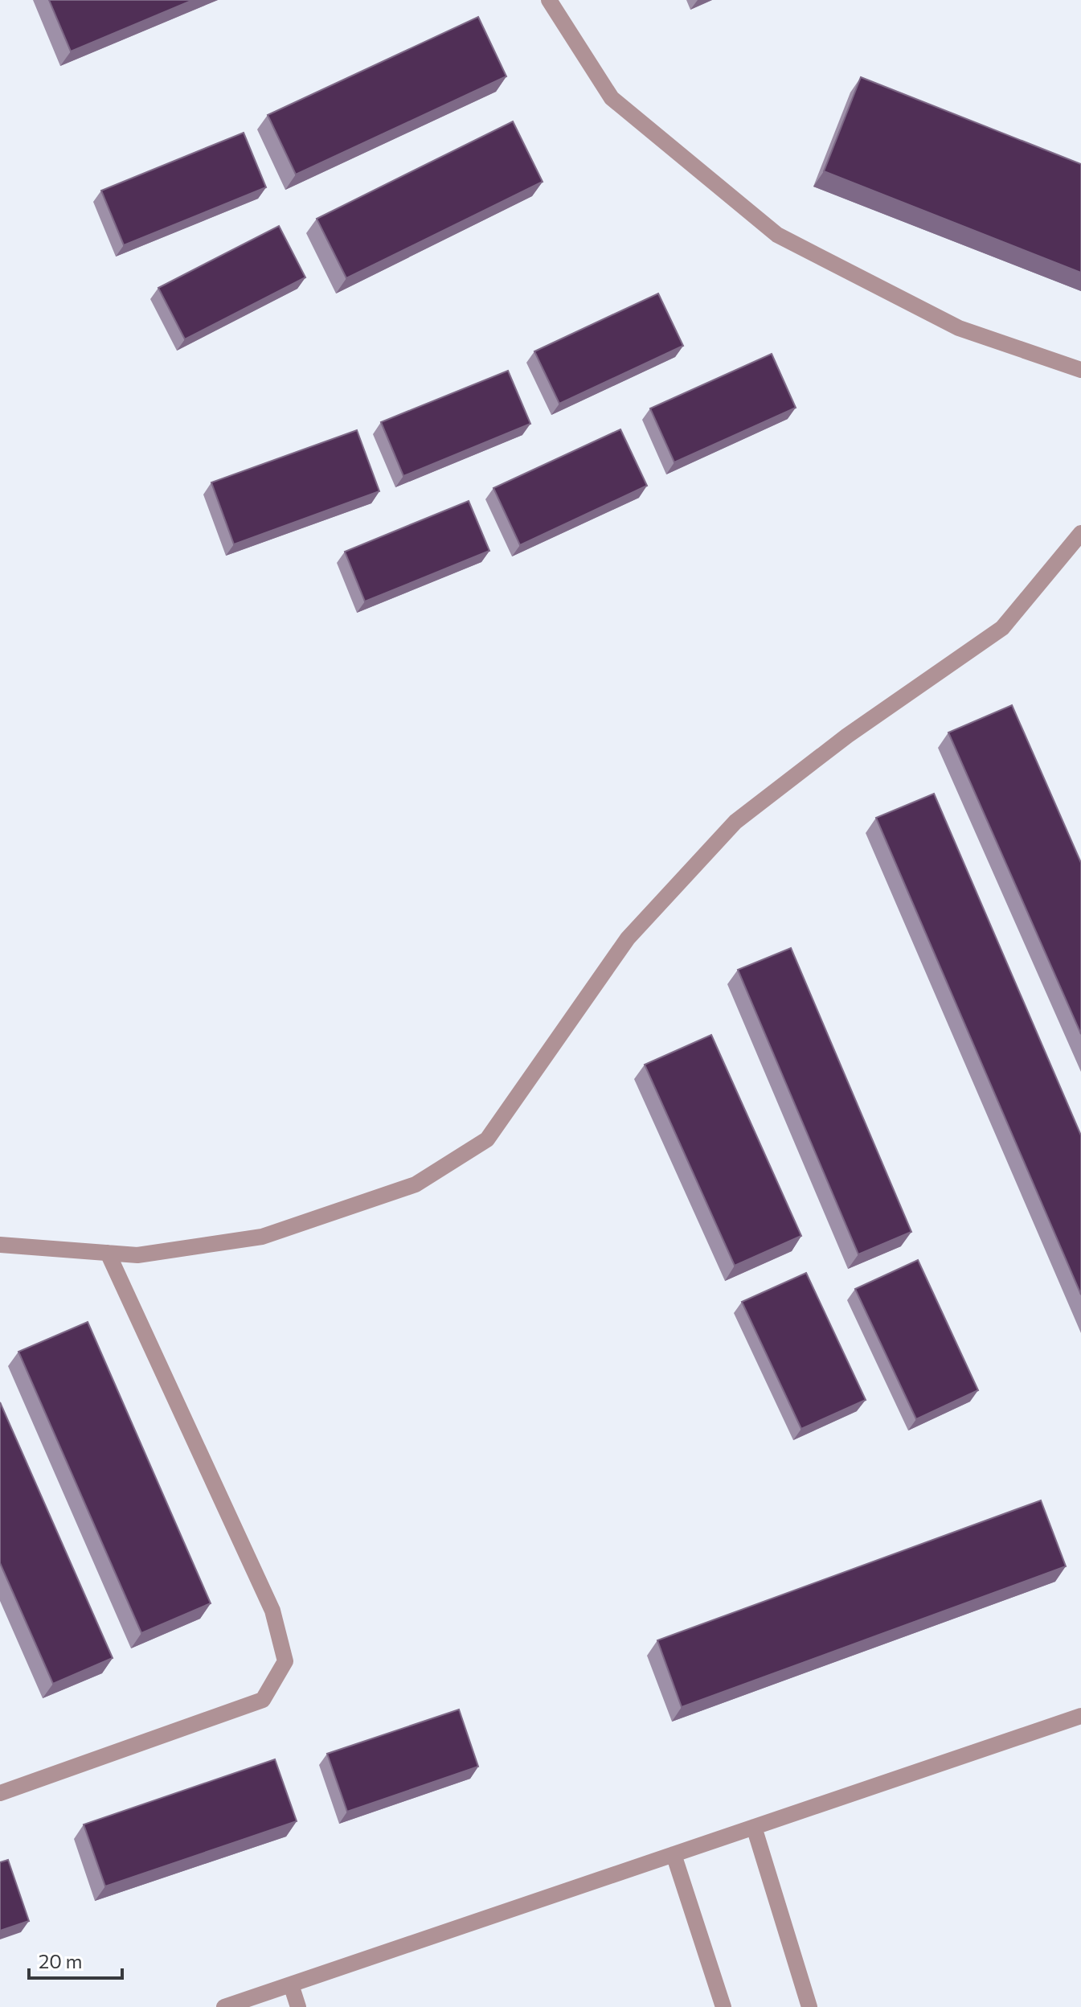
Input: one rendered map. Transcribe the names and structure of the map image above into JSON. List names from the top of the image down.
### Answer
{
  "scale_bar": "20 m"
}
